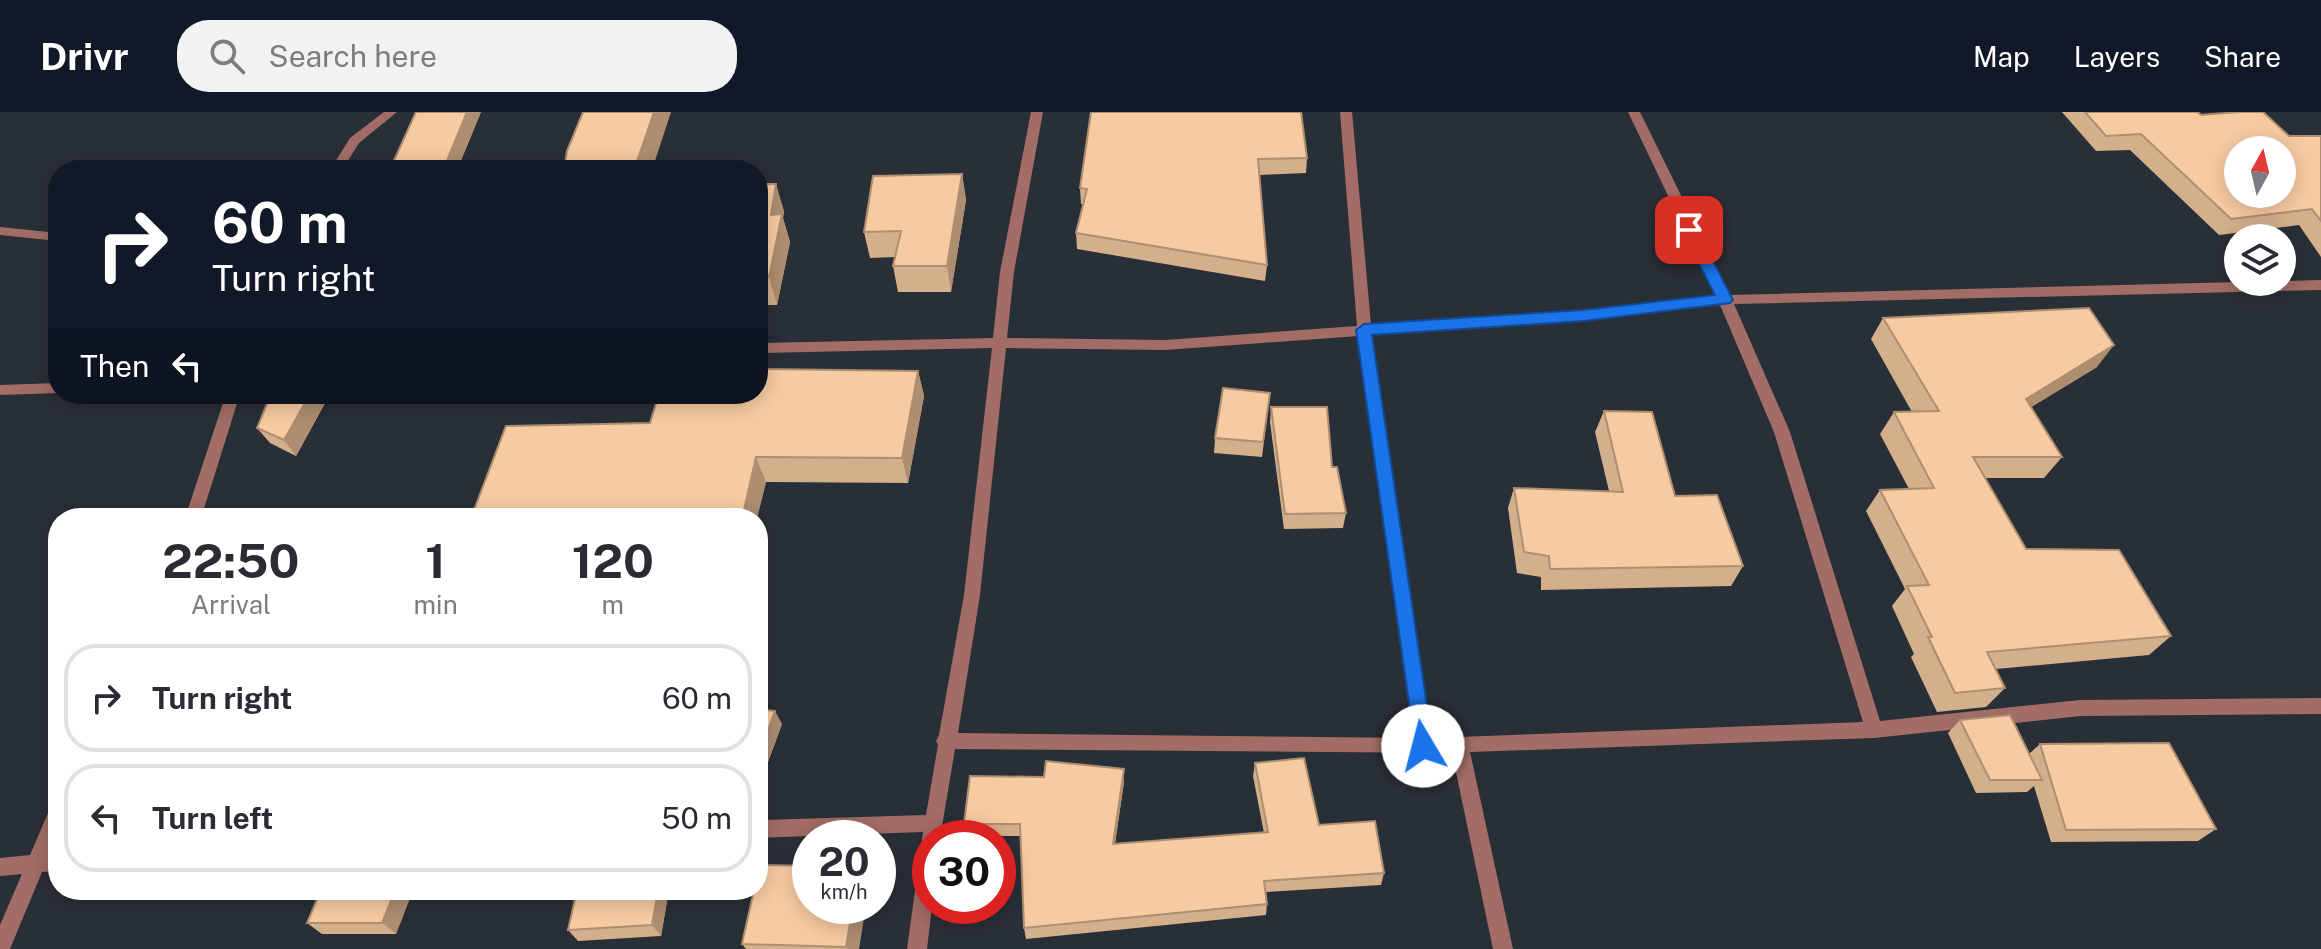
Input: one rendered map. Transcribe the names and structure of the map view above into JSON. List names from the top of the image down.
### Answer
{
  "north": "top",
  "page": {
    "header": "Drivr",
    "search": "Search here",
    "nav": ["Map", "Layers", "Share"],
    "turn": ["60 m", "Turn right"],
    "then": "Then",
    "eta": [
      "22:50",
      "Arrival",
      "1",
      "min",
      "120",
      "m"
    ],
    "list": [
      {
        "name": "Turn right",
        "value": "60 m"
      },
      {
        "name": "Turn left",
        "value": "50 m"
      }
    ],
    "speed": "20 km/h",
    "limit": "30"
  }
}
